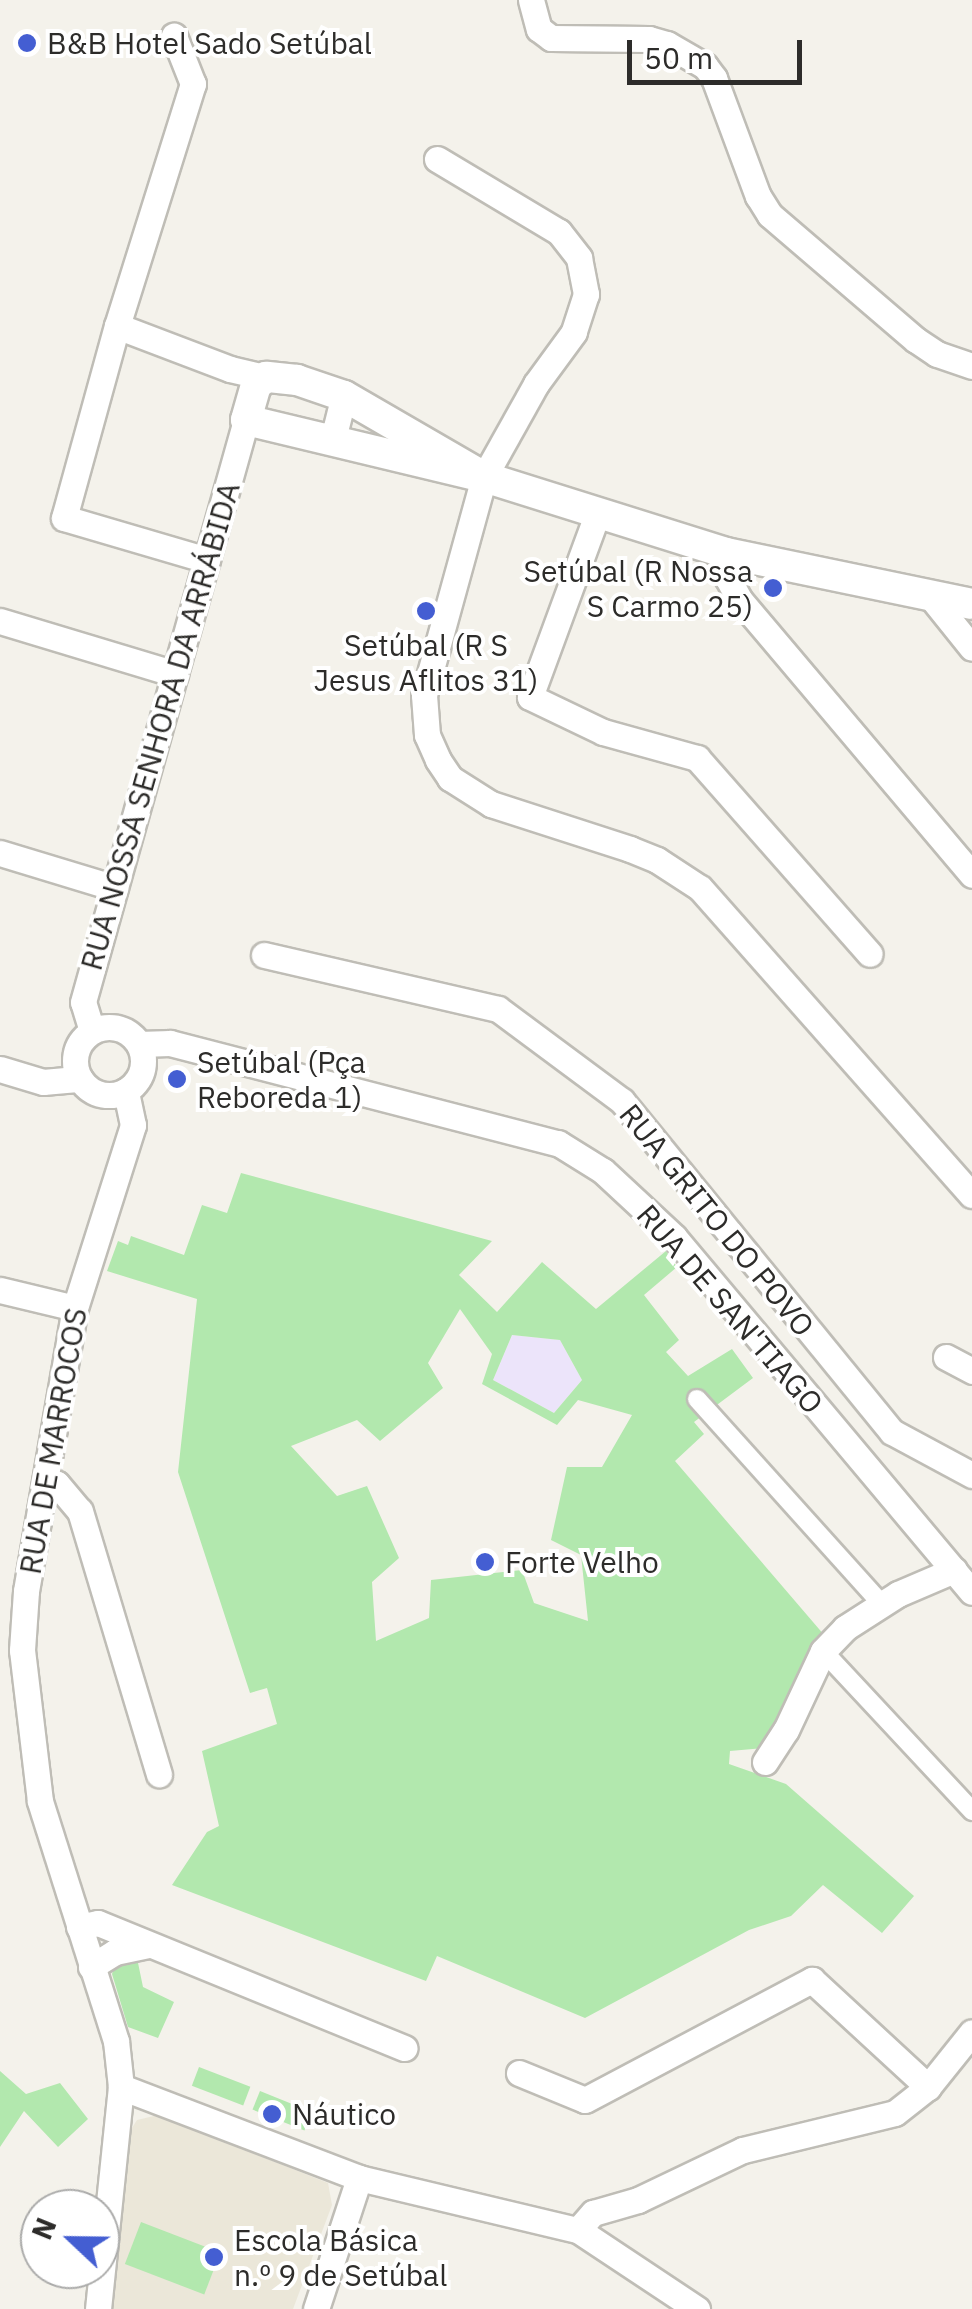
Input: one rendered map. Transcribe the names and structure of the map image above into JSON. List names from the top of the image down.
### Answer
{
  "streets": {
    "street": [
      "RUA NOSSA SENHORA DA ARRÁBIDA",
      "RUA GRITO DO POVO",
      "RUA DE SAN'TIAGO",
      "RUA DE MARROCOS"
    ]
  },
  "crossings": [
    ["RUA NOSSA SENHORA DA ARRÁBIDA", "RUA DE SAN'TIAGO"],
    ["RUA NOSSA SENHORA DA ARRÁBIDA", "RUA DE MARROCOS"],
    ["RUA DE SAN'TIAGO", "RUA DE MARROCOS"]
  ],
  "places": [
    "B&B Hotel Sado Setúbal",
    "Setúbal (R Nossa S Carmo 25)",
    "Setúbal (R S Jesus Aflitos 31)",
    "Setúbal (Pça Reboreda 1)",
    "Forte Velho",
    "Náutico",
    "Escola Básica n.º 9 de Setúbal"
  ],
  "scale_bar": "50 m",
  "north": "left"
}
